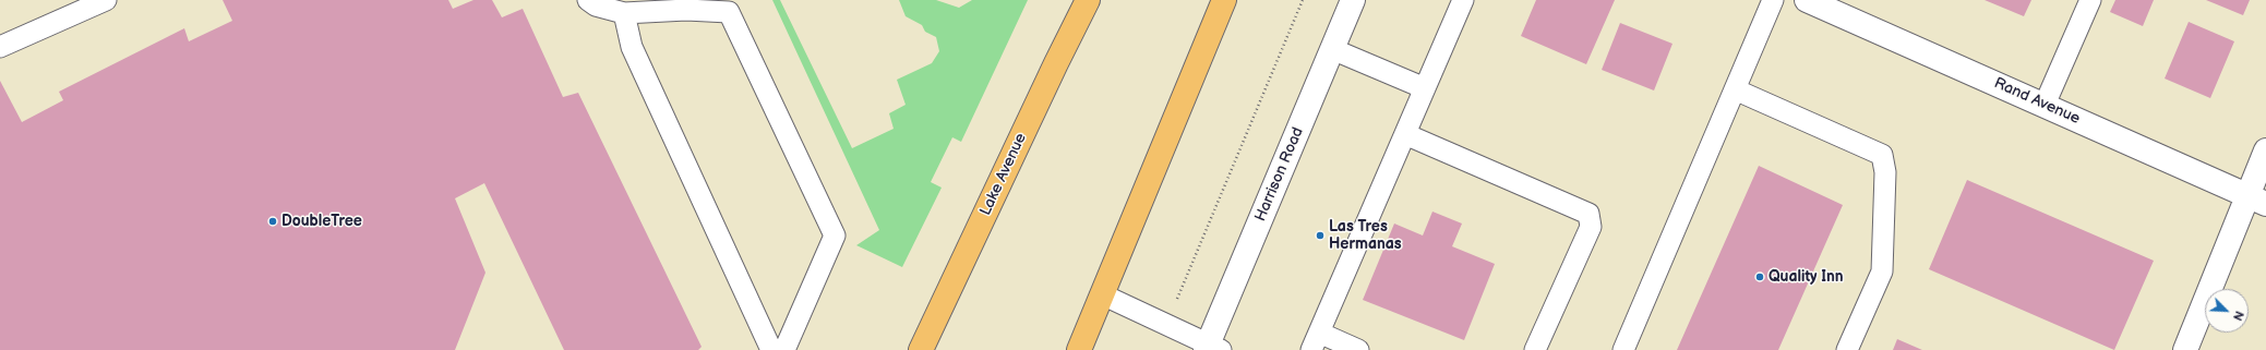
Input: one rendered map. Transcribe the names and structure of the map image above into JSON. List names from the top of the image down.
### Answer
{
  "streets": {
    "main road": ["Lake Avenue"],
    "street": ["Rand Avenue", "Harrison Road"]
  },
  "places": ["DoubleTree", "Las Tres Hermanas", "Quality Inn"],
  "north": "bottom right"
}
